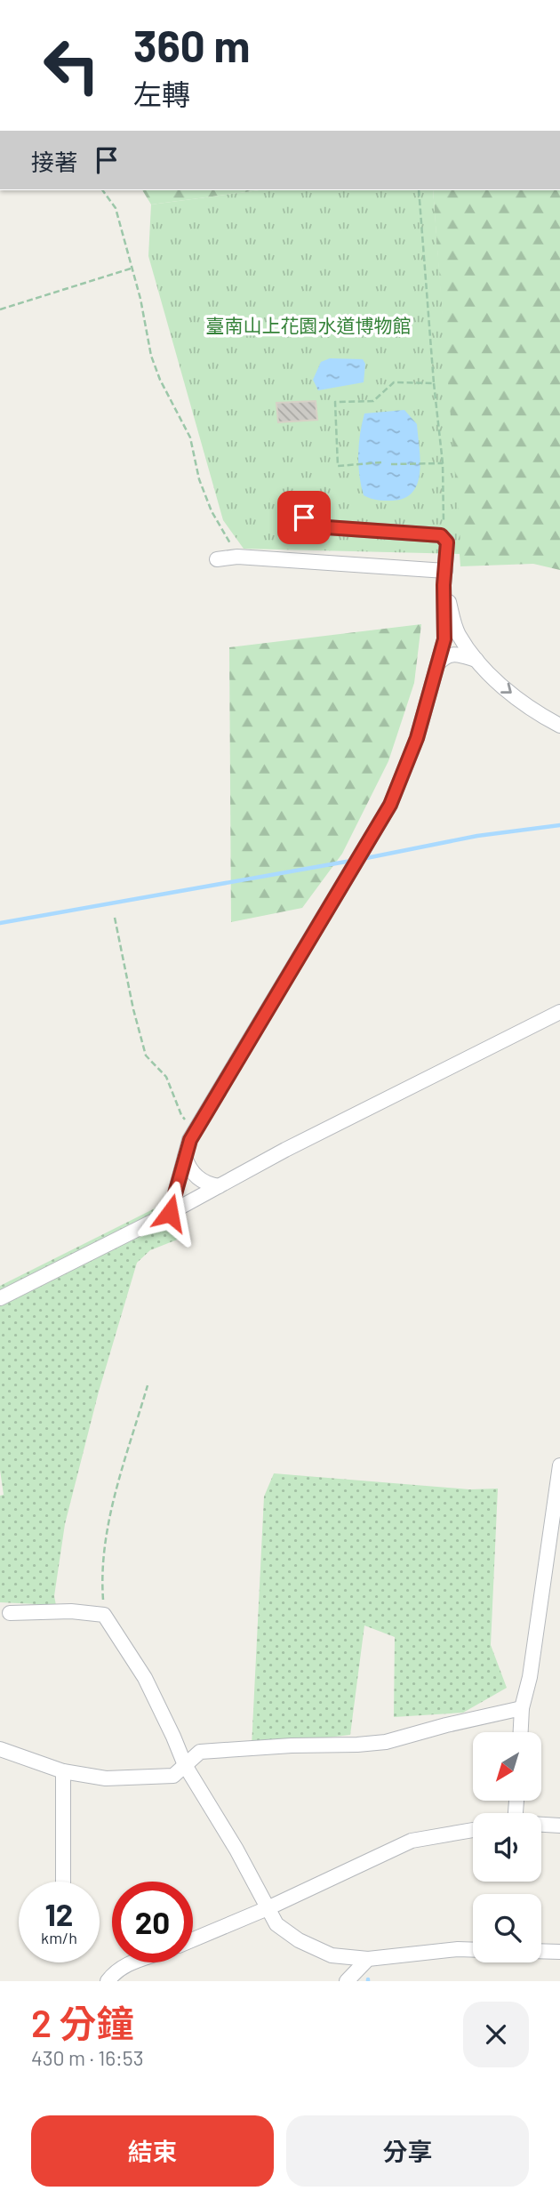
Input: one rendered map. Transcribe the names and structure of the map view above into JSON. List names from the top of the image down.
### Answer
{
  "parks": ["臺南山上花園水道博物館"],
  "north": "bottom left",
  "page": {
    "turn": ["360 m", "左轉"],
    "then": "接著",
    "speed": "12 km/h",
    "limit": "20",
    "heading": ["2 分鐘", "430 m · 16:53"],
    "buttons": ["結束", "分享"]
  }
}
